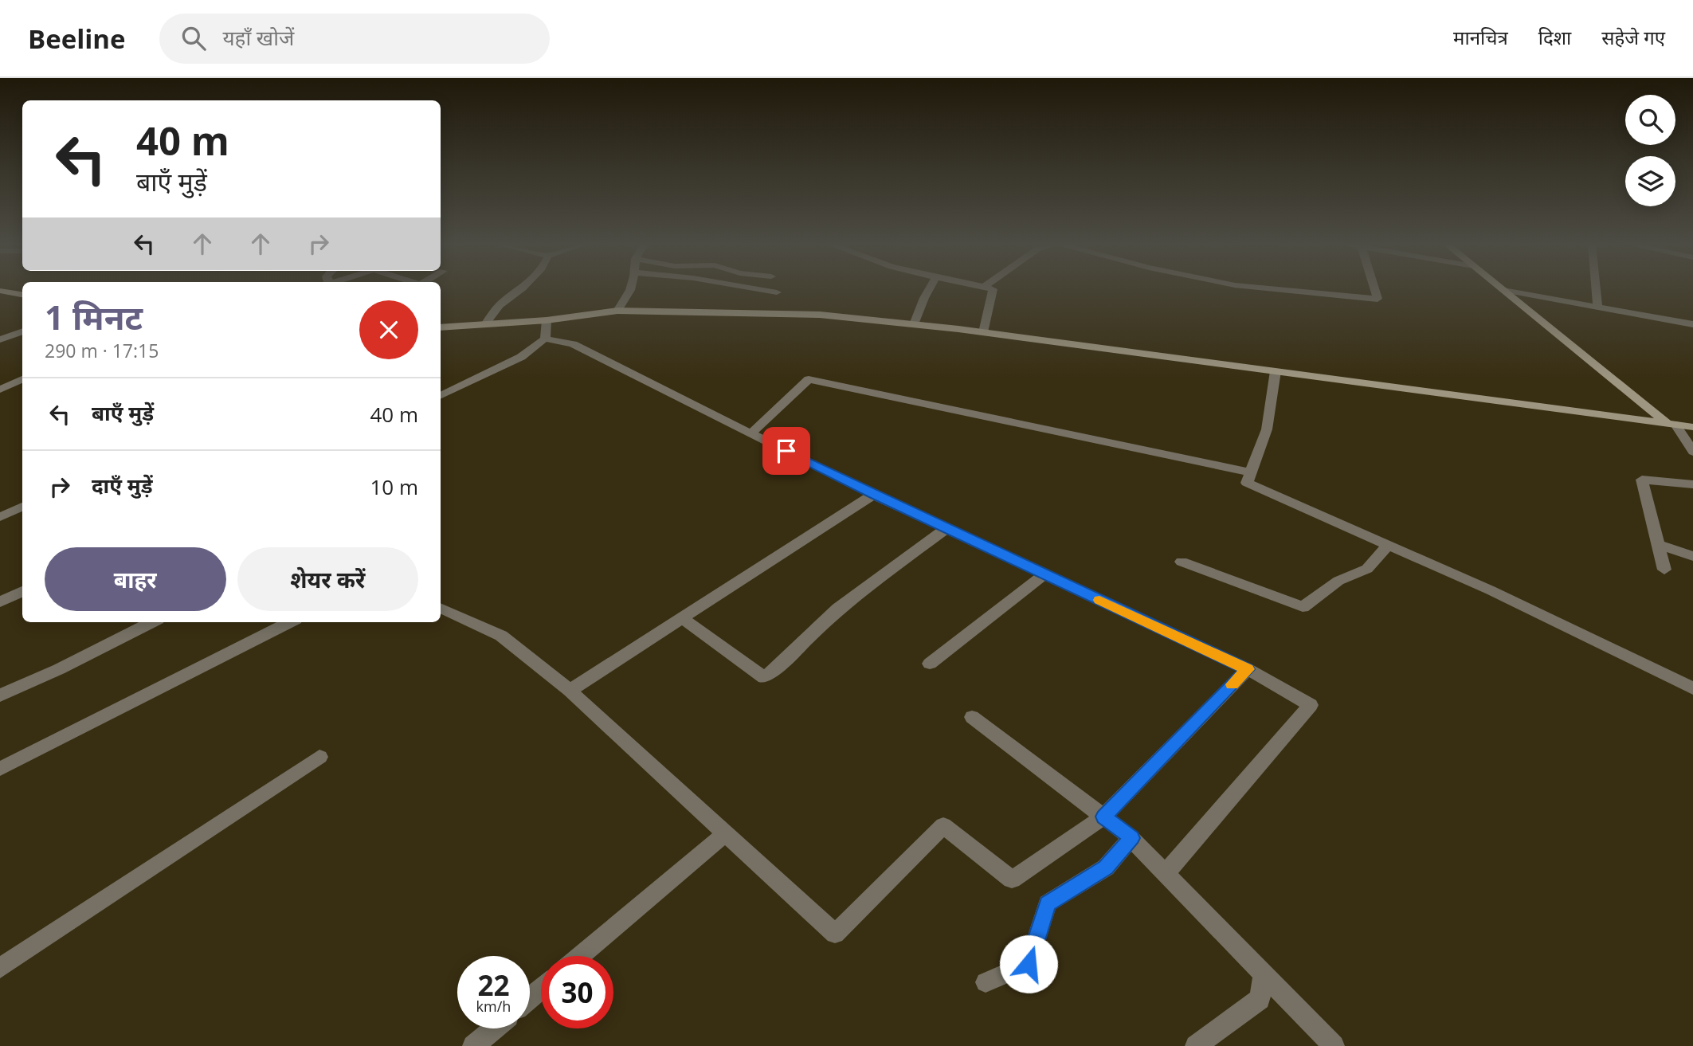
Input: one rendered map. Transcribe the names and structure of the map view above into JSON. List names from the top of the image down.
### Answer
{
  "page": {
    "header": "Beeline",
    "search": "यहाँ खोजें",
    "nav": ["मानचित्र", "दिशा", "सहेजे गए"],
    "turn": ["40 m", "बाएँ मुड़ें"],
    "heading": ["1 मिनट", "290 m · 17:15"],
    "list": [
      {
        "name": "बाएँ मुड़ें",
        "value": "40 m"
      },
      {
        "name": "दाएँ मुड़ें",
        "value": "10 m"
      }
    ],
    "buttons": ["बाहर", "शेयर करें"],
    "speed": "22 km/h",
    "limit": "30"
  }
}
